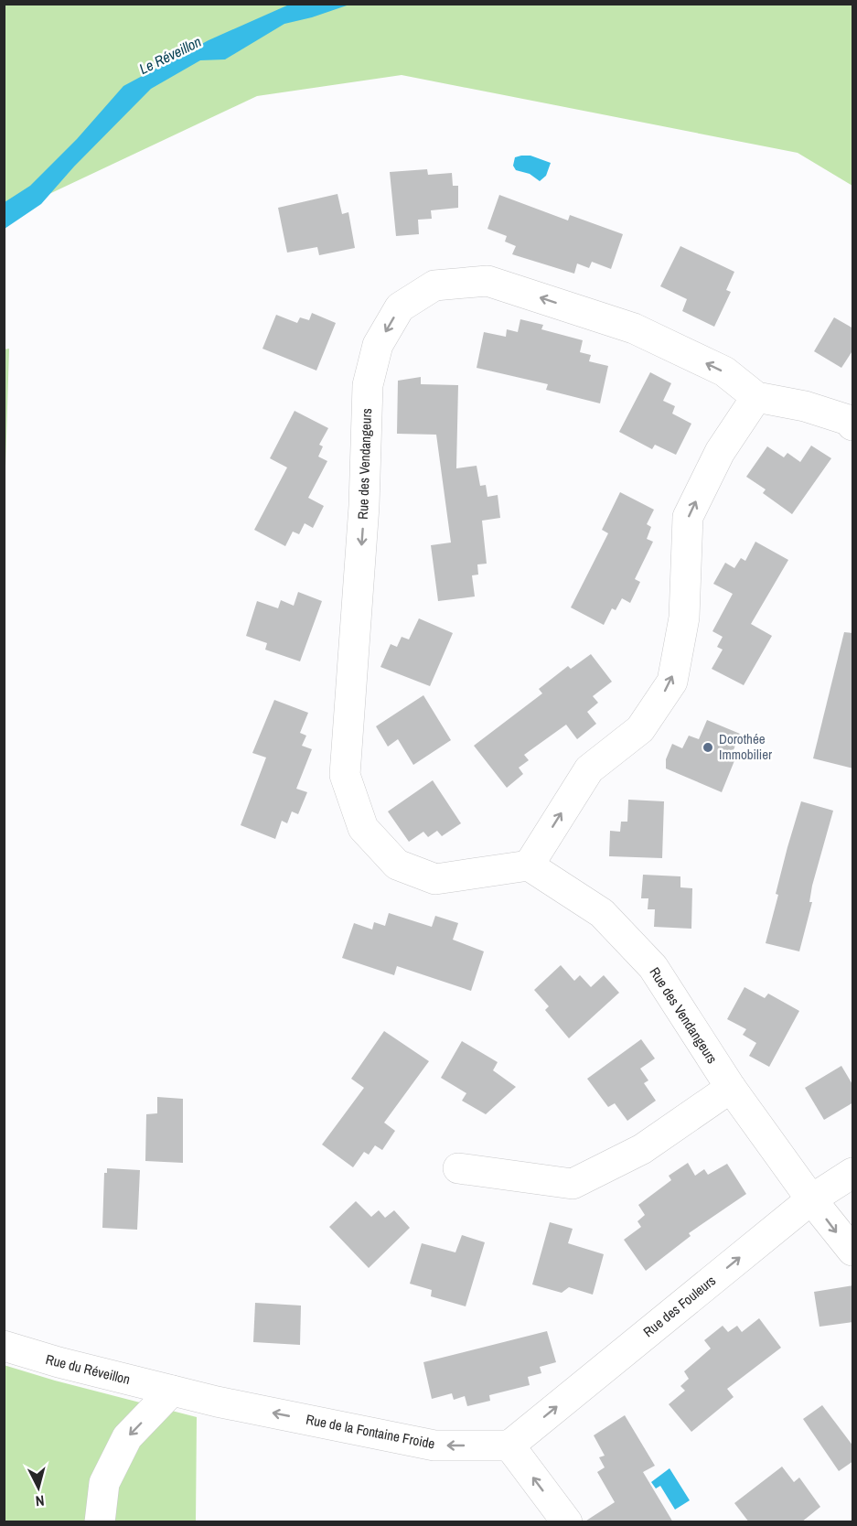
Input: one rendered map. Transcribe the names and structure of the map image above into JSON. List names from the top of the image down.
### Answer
{
  "streets": {
    "street": [
      "Rue des Vendangeurs",
      "Rue des Fouleurs",
      "Rue du Réveillon",
      "Rue de la Fontaine Froide"
    ]
  },
  "crossings": [
    ["Rue des Vendangeurs", "Rue des Fouleurs"],
    ["Rue des Fouleurs", "Rue de la Fontaine Froide"],
    ["Rue du Réveillon", "Rue de la Fontaine Froide"]
  ],
  "one_way": ["Rue des Fouleurs", "Rue de la Fontaine Froide"],
  "water": ["Le Réveillon"],
  "places": ["Dorothée Immobilier"],
  "north": "bottom"
}
